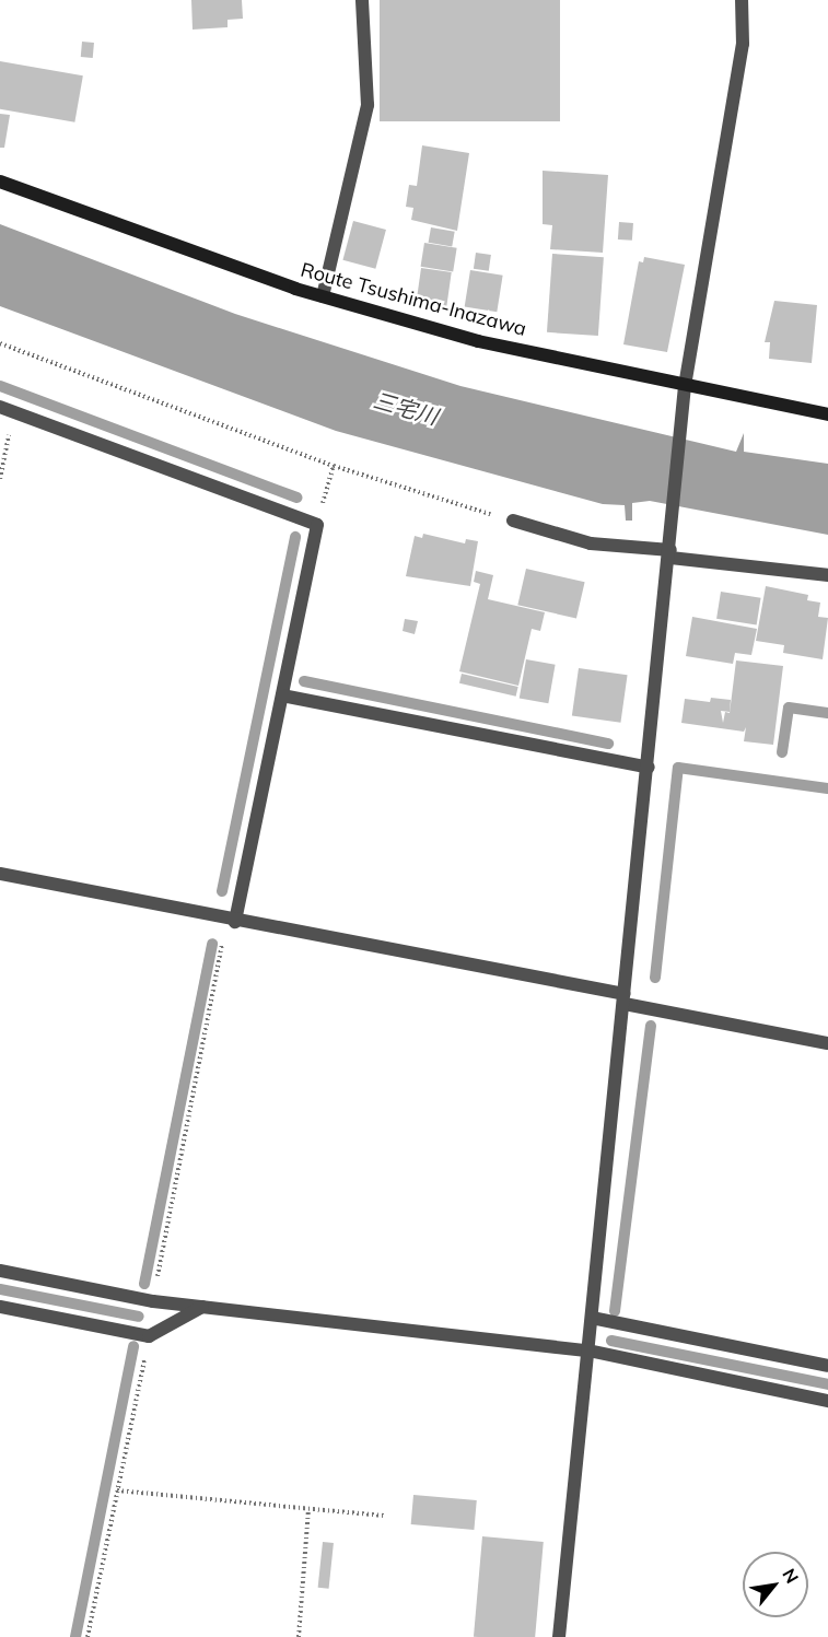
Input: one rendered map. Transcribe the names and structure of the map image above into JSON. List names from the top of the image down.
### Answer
{
  "streets": {
    "main road": ["Route Tsushima-Inazawa"]
  },
  "water": ["三宅川"],
  "north": "top right"
}
